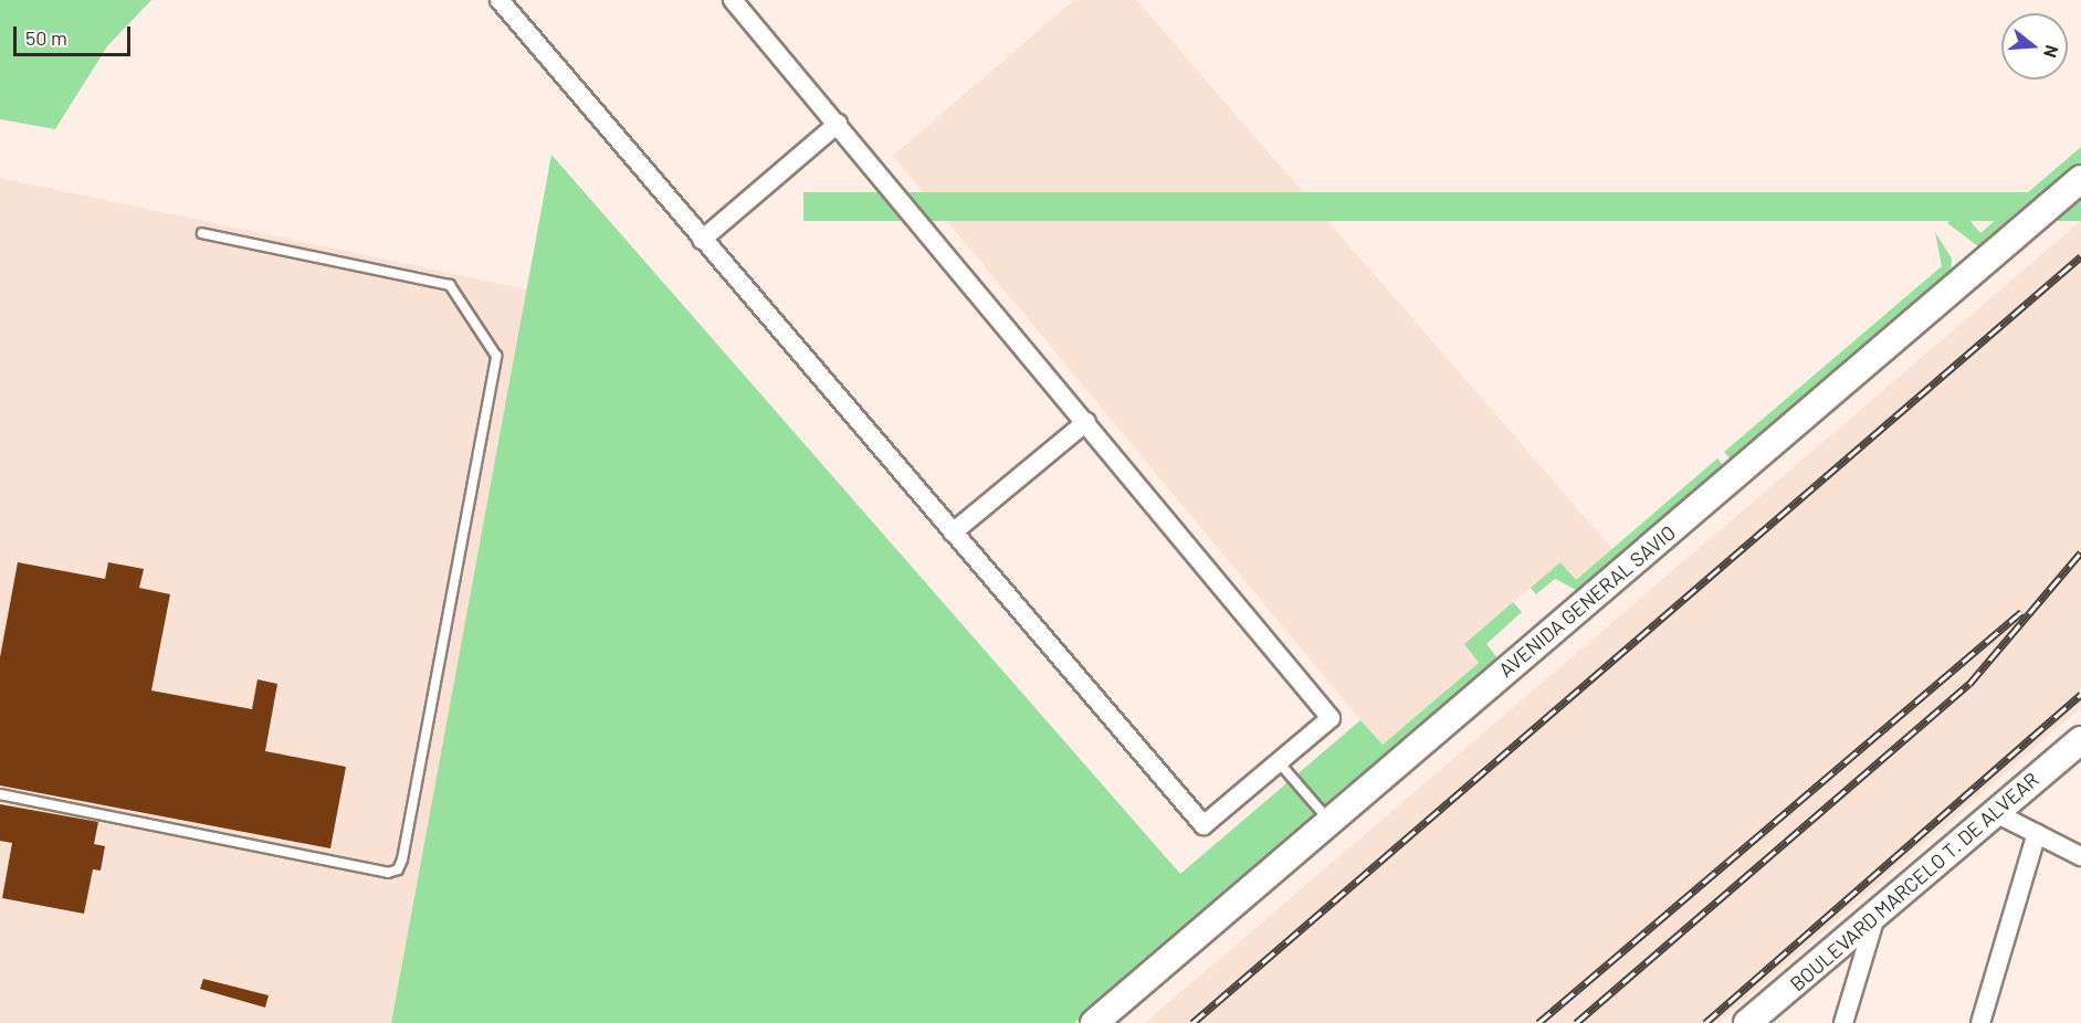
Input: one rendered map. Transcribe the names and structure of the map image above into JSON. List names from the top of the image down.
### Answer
{
  "streets": {
    "main road": ["AVENIDA GENERAL SAVIO", "BOULEVARD MARCELO T. DE ALVEAR"]
  },
  "scale_bar": "50 m",
  "north": "right"
}
